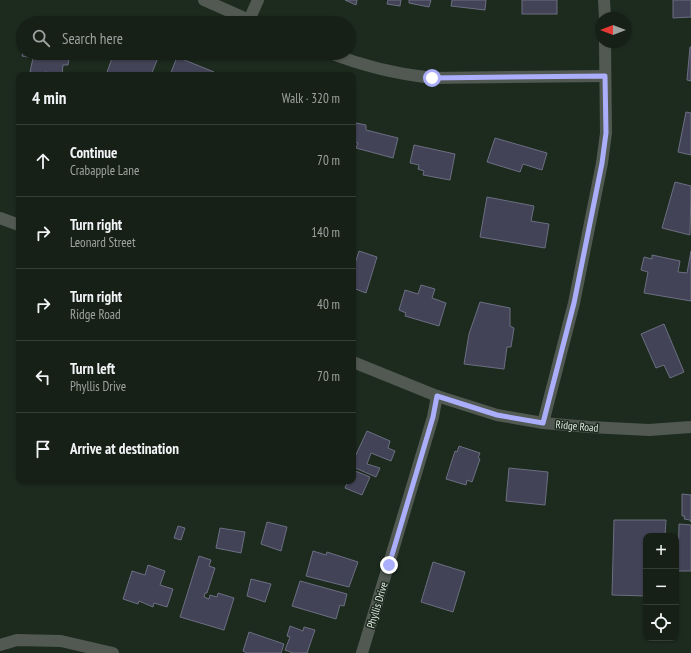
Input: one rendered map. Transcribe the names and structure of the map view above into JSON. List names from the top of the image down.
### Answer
{
  "streets": {
    "street": ["Ridge Road", "Phyllis Drive"]
  },
  "crossings": [
    ["Ridge Road", "Phyllis Drive"]
  ],
  "north": "left",
  "page": {
    "search": "Search here",
    "heading": ["4 min", "Walk · 320 m"],
    "list": [
      ["Continue", "Crabapple Lane", "70 m"],
      ["Turn right", "Leonard Street", "140 m"],
      ["Turn right", "Ridge Road", "40 m"],
      ["Turn left", "Phyllis Drive", "70 m"],
      "Arrive at destination"
    ],
    "map_buttons": ["+", "−"]
  }
}
